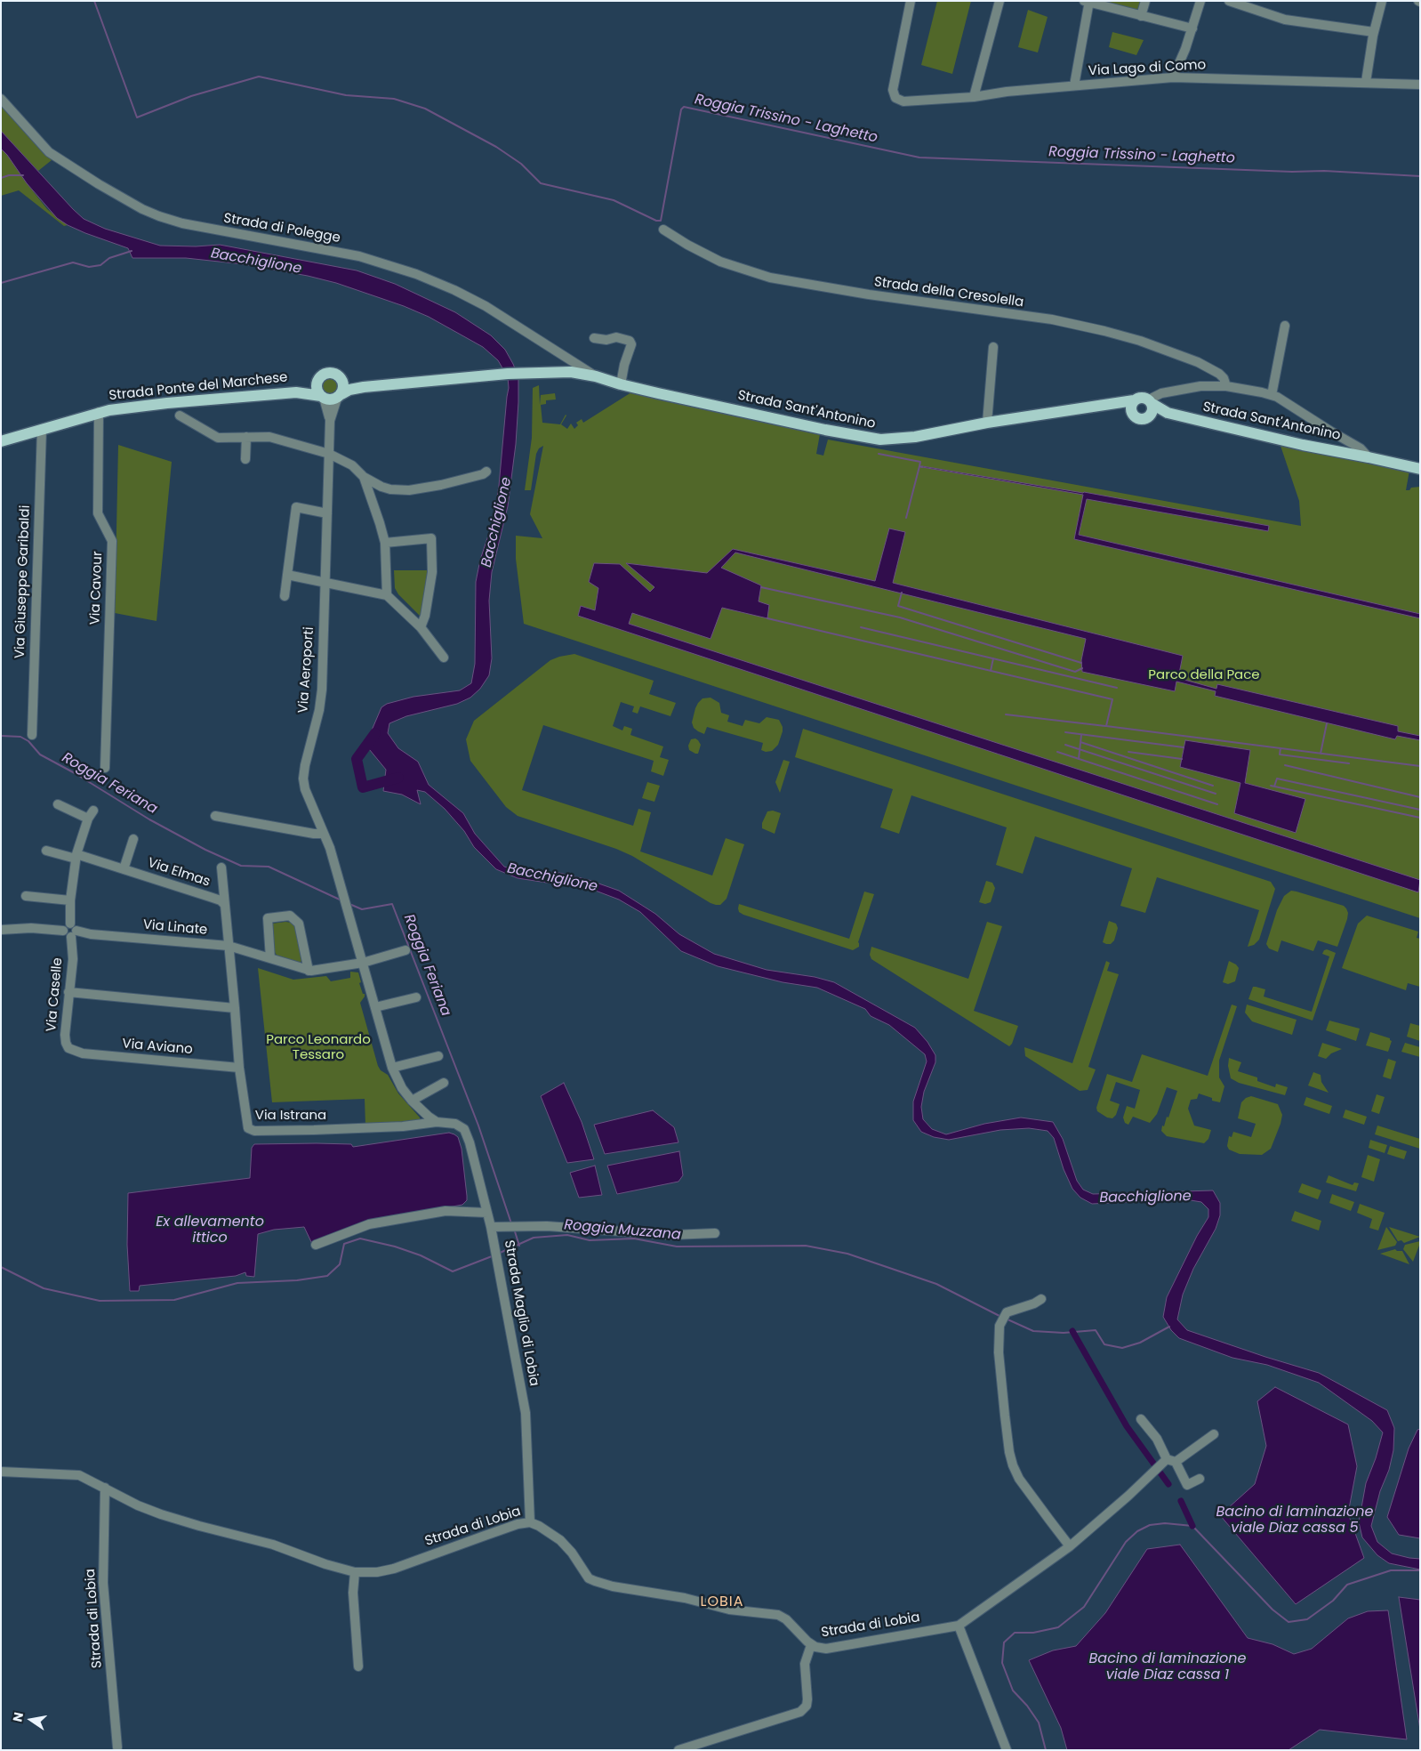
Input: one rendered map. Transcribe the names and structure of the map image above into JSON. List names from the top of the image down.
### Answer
{
  "streets": {
    "main road": ["Strada Ponte del Marchese", "Strada Sant'Antonino"],
    "street": [
      "Via Lago di Como",
      "Strada di Polegge",
      "Strada della Cresolella",
      "Via Giuseppe Garibaldi",
      "Via Cavour",
      "Via Aeroporti",
      "Via Elmas",
      "Via Linate",
      "Via Caselle",
      "Via Aviano",
      "Via Istrana",
      "Strada Maglio di Lobia",
      "Strada di Lobia"
    ]
  },
  "crossings": [
    ["Strada di Polegge", "Strada Ponte del Marchese"],
    ["Strada di Polegge", "Strada Sant'Antonino"],
    ["Strada della Cresolella", "Strada Sant'Antonino"],
    ["Strada Ponte del Marchese", "Strada Sant'Antonino"],
    ["Strada Ponte del Marchese", "Via Giuseppe Garibaldi"],
    ["Strada Ponte del Marchese", "Via Cavour"],
    ["Strada Ponte del Marchese", "Via Aeroporti"],
    ["Via Aeroporti", "Via Linate"],
    ["Via Aeroporti", "Via Istrana"],
    ["Via Aeroporti", "Strada Maglio di Lobia"],
    ["Via Elmas", "Via Linate"],
    ["Via Elmas", "Via Caselle"],
    ["Via Elmas", "Via Istrana"],
    ["Via Linate", "Via Caselle"],
    ["Via Linate", "Via Istrana"],
    ["Via Caselle", "Via Aviano"],
    ["Via Aviano", "Via Istrana"],
    ["Strada Maglio di Lobia", "Strada di Lobia"]
  ],
  "districts": ["LOBIA"],
  "water": [
    "Roggia Trissino - Laghetto",
    "Bacchiglione",
    "Roggia Feriana",
    "Ex allevamento ittico",
    "Roggia Muzzana",
    "Bacino di laminazione viale Diaz cassa 5",
    "Bacino di laminazione viale Diaz cassa 1"
  ],
  "parks": ["Parco della Pace", "Parco Leonardo Tessaro"],
  "north": "left"
}
